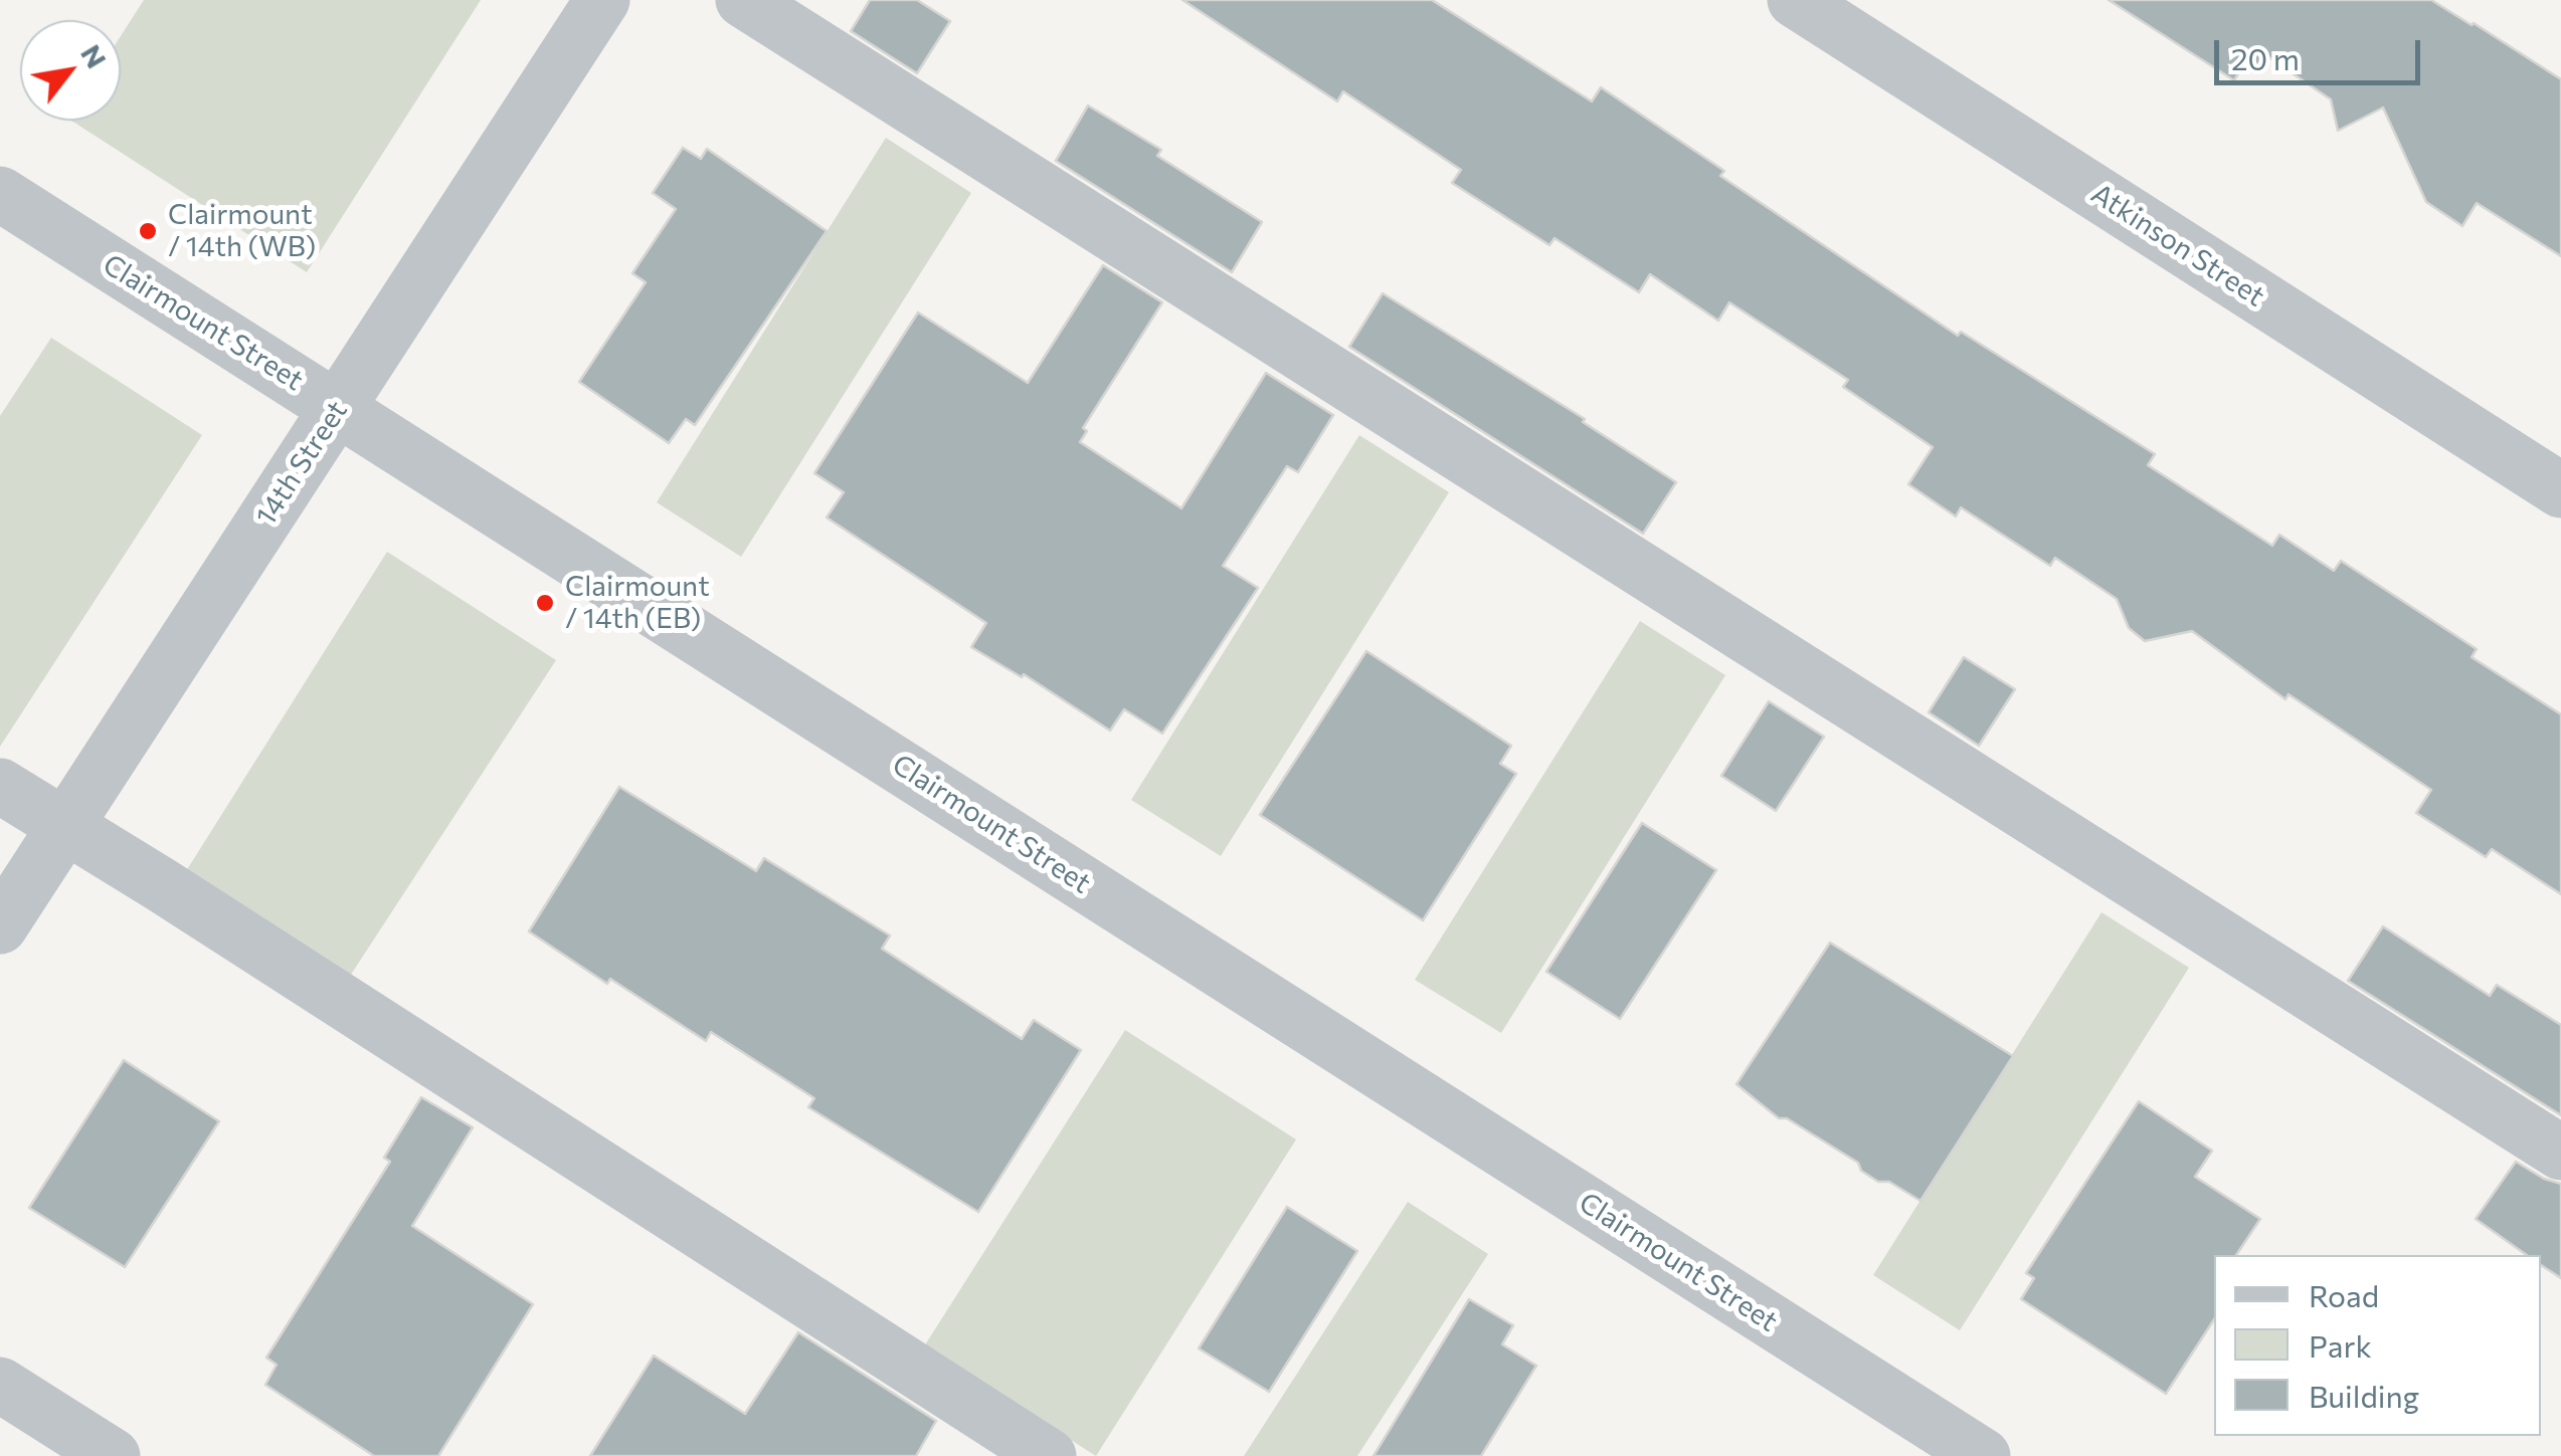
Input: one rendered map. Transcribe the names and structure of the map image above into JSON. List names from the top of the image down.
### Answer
{
  "streets": {
    "street": ["Atkinson Street", "Clairmount Street", "14th Street"]
  },
  "crossings": [
    ["Clairmount Street", "14th Street"]
  ],
  "places": ["Clairmount / 14th (WB)", "Clairmount / 14th (EB)"],
  "legend": ["Road", "Park", "Building"],
  "scale_bar": "20 m",
  "north": "top right"
}
